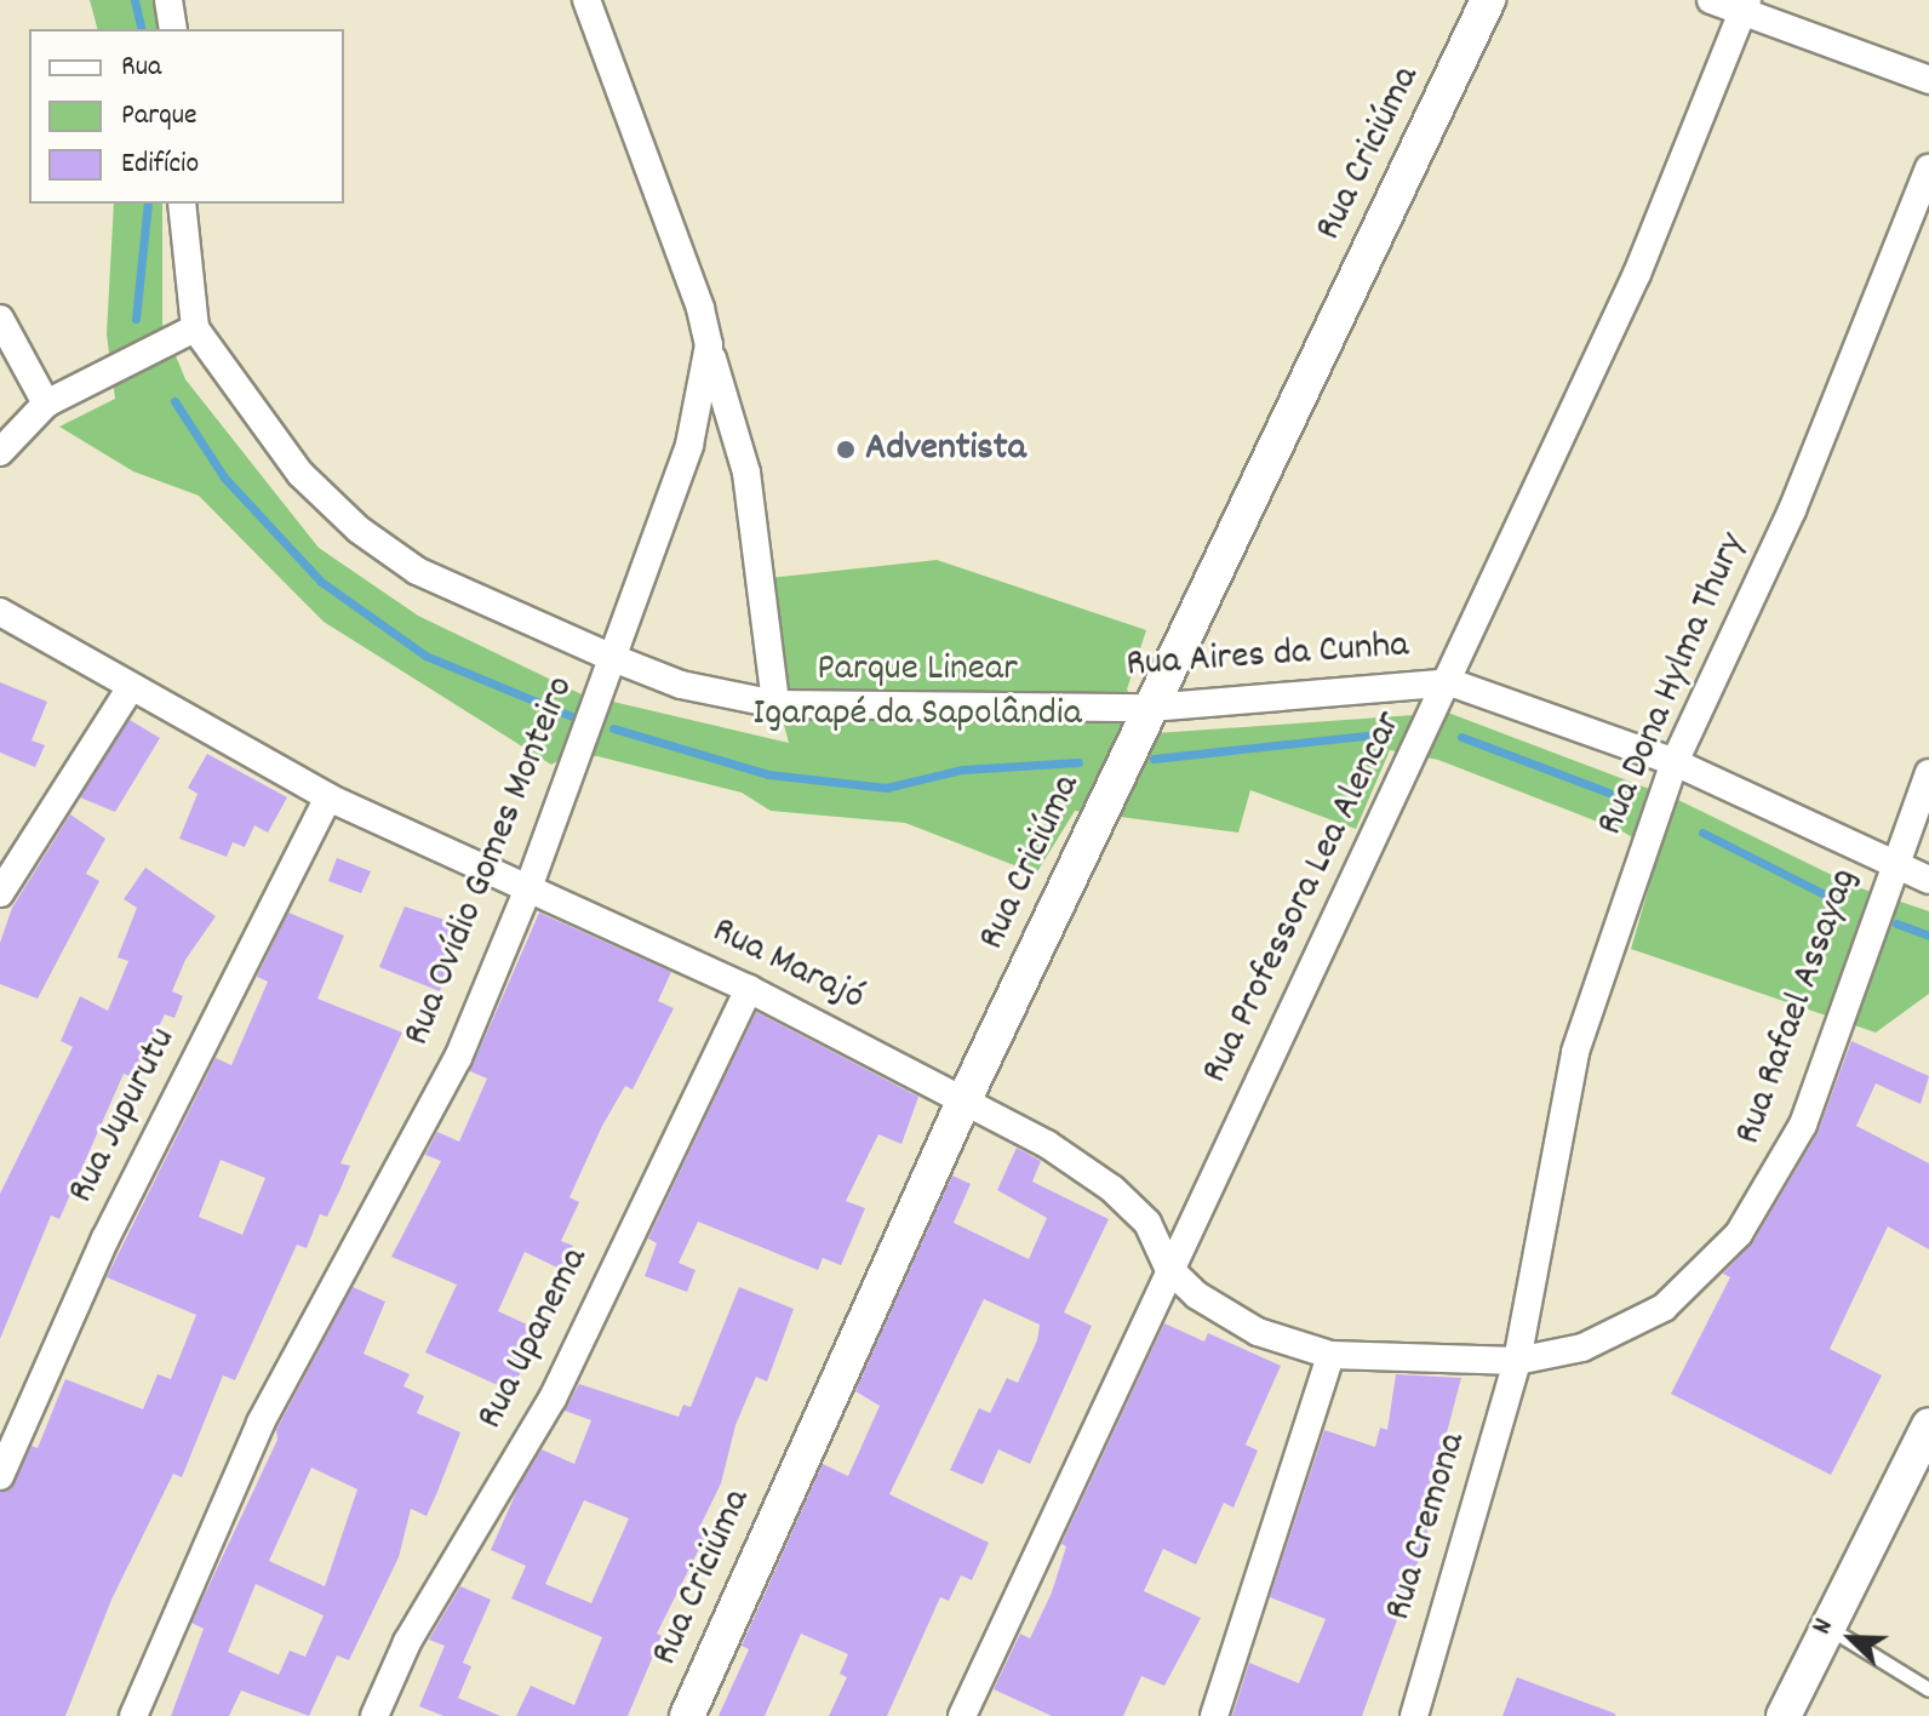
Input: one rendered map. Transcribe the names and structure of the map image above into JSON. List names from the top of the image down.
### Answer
{
  "streets": {
    "street": [
      "Rua Criciúma",
      "Rua Aires da Cunha",
      "Rua Dona Hylma Thury",
      "Rua Ovídio Gomes Monteiro",
      "Rua Professora Lea Alencar",
      "Rua Marajó",
      "Rua Rafael Assayag",
      "Rua Jupurutu",
      "Rua Upanema",
      "Rua Cremona"
    ]
  },
  "crossings": [
    ["Rua Criciúma", "Rua Aires da Cunha"],
    ["Rua Criciúma", "Rua Marajó"],
    ["Rua Aires da Cunha", "Rua Dona Hylma Thury"],
    ["Rua Aires da Cunha", "Rua Ovídio Gomes Monteiro"],
    ["Rua Aires da Cunha", "Rua Professora Lea Alencar"],
    ["Rua Aires da Cunha", "Rua Rafael Assayag"],
    ["Rua Dona Hylma Thury", "Rua Marajó"],
    ["Rua Dona Hylma Thury", "Rua Rafael Assayag"],
    ["Rua Dona Hylma Thury", "Rua Cremona"],
    ["Rua Ovídio Gomes Monteiro", "Rua Marajó"],
    ["Rua Professora Lea Alencar", "Rua Marajó"],
    ["Rua Marajó", "Rua Rafael Assayag"],
    ["Rua Marajó", "Rua Jupurutu"],
    ["Rua Marajó", "Rua Upanema"],
    ["Rua Marajó", "Rua Cremona"],
    ["Rua Rafael Assayag", "Rua Cremona"]
  ],
  "parks": ["Parque Linear Igarapé da Sapolândia"],
  "places": ["Adventista"],
  "legend": ["Rua", "Parque", "Edifício"],
  "north": "top left"
}
